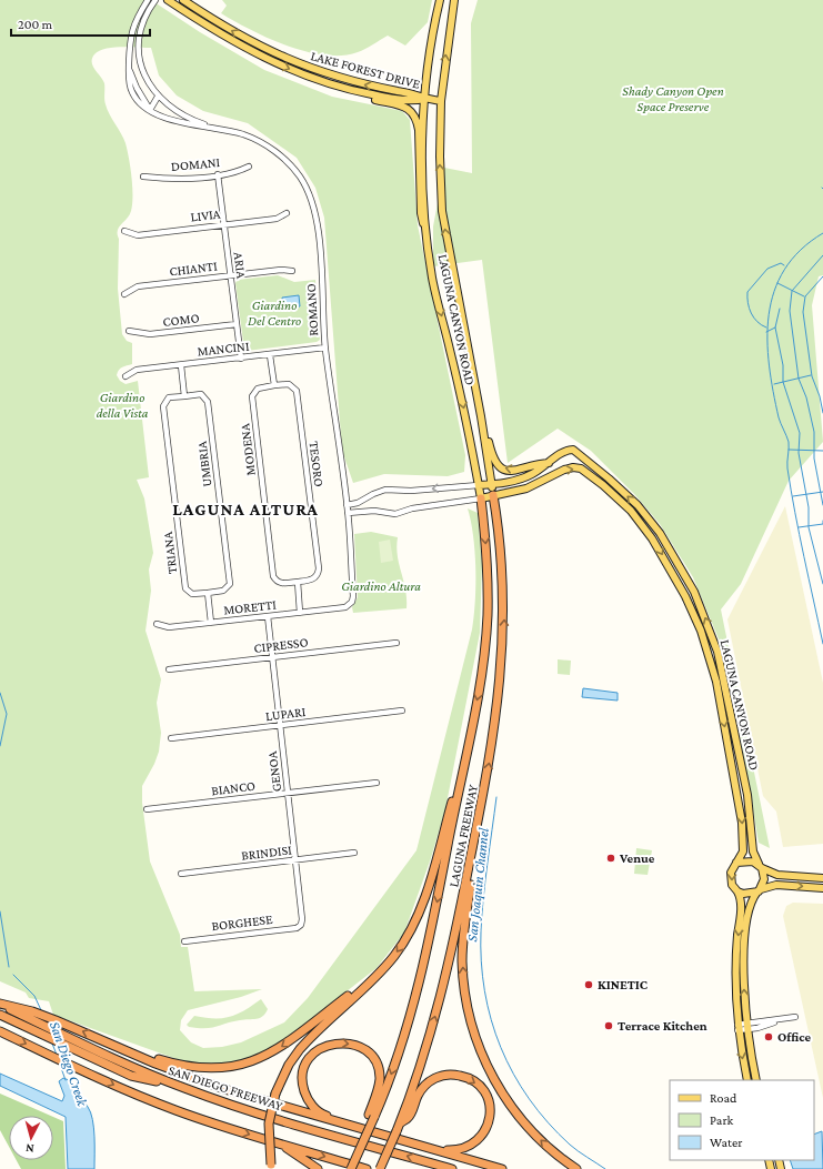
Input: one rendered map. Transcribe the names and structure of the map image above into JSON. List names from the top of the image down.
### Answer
{
  "streets": {
    "highway": ["LAGUNA FREEWAY", "SAN DIEGO FREEWAY"],
    "main road": ["LAKE FOREST DRIVE", "LAGUNA CANYON ROAD"],
    "street": [
      "DOMANI",
      "LIVIA",
      "ARIA",
      "CHIANTI",
      "ROMANO",
      "COMO",
      "MANCINI",
      "MODENA",
      "UMBRIA",
      "TESORO",
      "TRIANA",
      "MORETTI",
      "CIPRESSO",
      "LUPARI",
      "GENOA",
      "BIANCO",
      "BRINDISI",
      "BORGHESE"
    ]
  },
  "crossings": [
    ["LAKE FOREST DRIVE", "LAGUNA CANYON ROAD"],
    ["DOMANI", "ARIA"],
    ["LIVIA", "ARIA"],
    ["ARIA", "CHIANTI"],
    ["ARIA", "COMO"],
    ["ARIA", "MANCINI"],
    ["ROMANO", "MANCINI"],
    ["ROMANO", "MORETTI"],
    ["LAGUNA CANYON ROAD", "LAGUNA FREEWAY"],
    ["MODENA", "TESORO"],
    ["UMBRIA", "TRIANA"],
    ["MORETTI", "GENOA"],
    ["CIPRESSO", "GENOA"],
    ["LUPARI", "GENOA"],
    ["GENOA", "BIANCO"],
    ["GENOA", "BRINDISI"],
    ["GENOA", "BORGHESE"]
  ],
  "districts": ["LAGUNA ALTURA"],
  "water": ["San Joaquin Channel", "San Diego Creek"],
  "parks": [
    "Shady Canyon Open Space Preserve",
    "Giardino Del Centro",
    "Giardino della Vista",
    "Giardino Altura"
  ],
  "places": [
    "Venue",
    "KINETIC",
    "Terrace Kitchen",
    "Office"
  ],
  "legend": ["Road", "Park", "Water"],
  "scale_bar": "200 m",
  "north": "bottom"
}
